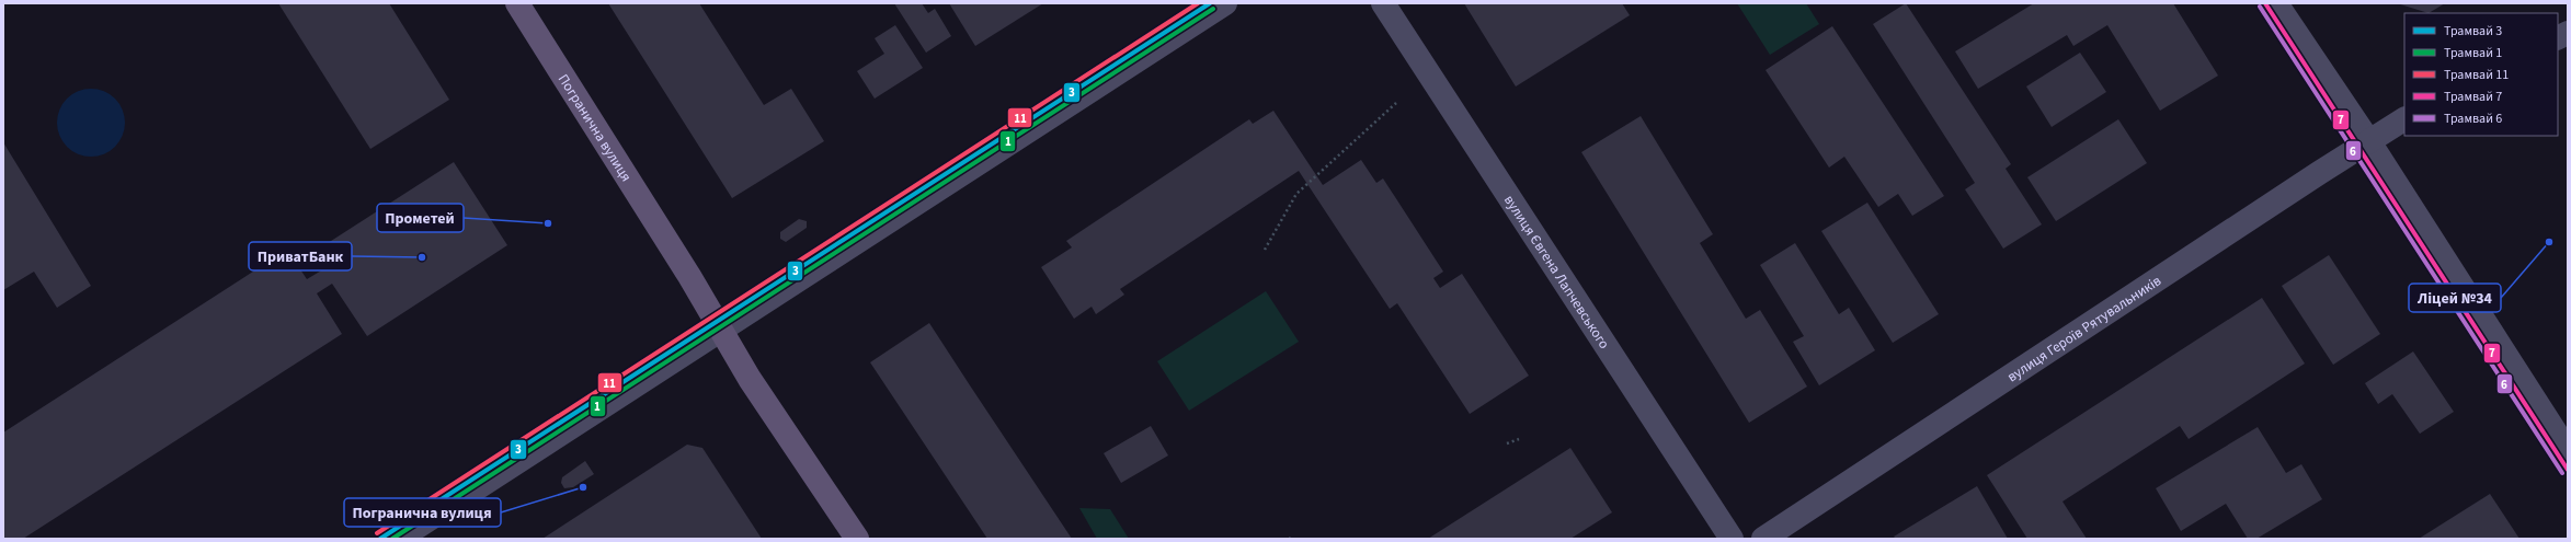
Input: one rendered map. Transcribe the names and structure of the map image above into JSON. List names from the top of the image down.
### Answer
{
  "streets": {
    "main road": ["Погранична вулиця"],
    "street": ["вулиця Євгена Лапчевського", "вулиця Героїв Рятувальників"]
  },
  "places": [
    "Прометей",
    "Ліцей №34",
    "ПриватБанк",
    "Погранична вулиця"
  ],
  "lines": [
    "tram line 3",
    "tram line 11",
    "tram line 7",
    "tram line 6",
    "tram line 1"
  ],
  "legend": [
    "Трамвай 3",
    "Трамвай 1",
    "Трамвай 11",
    "Трамвай 7",
    "Трамвай 6"
  ]
}
